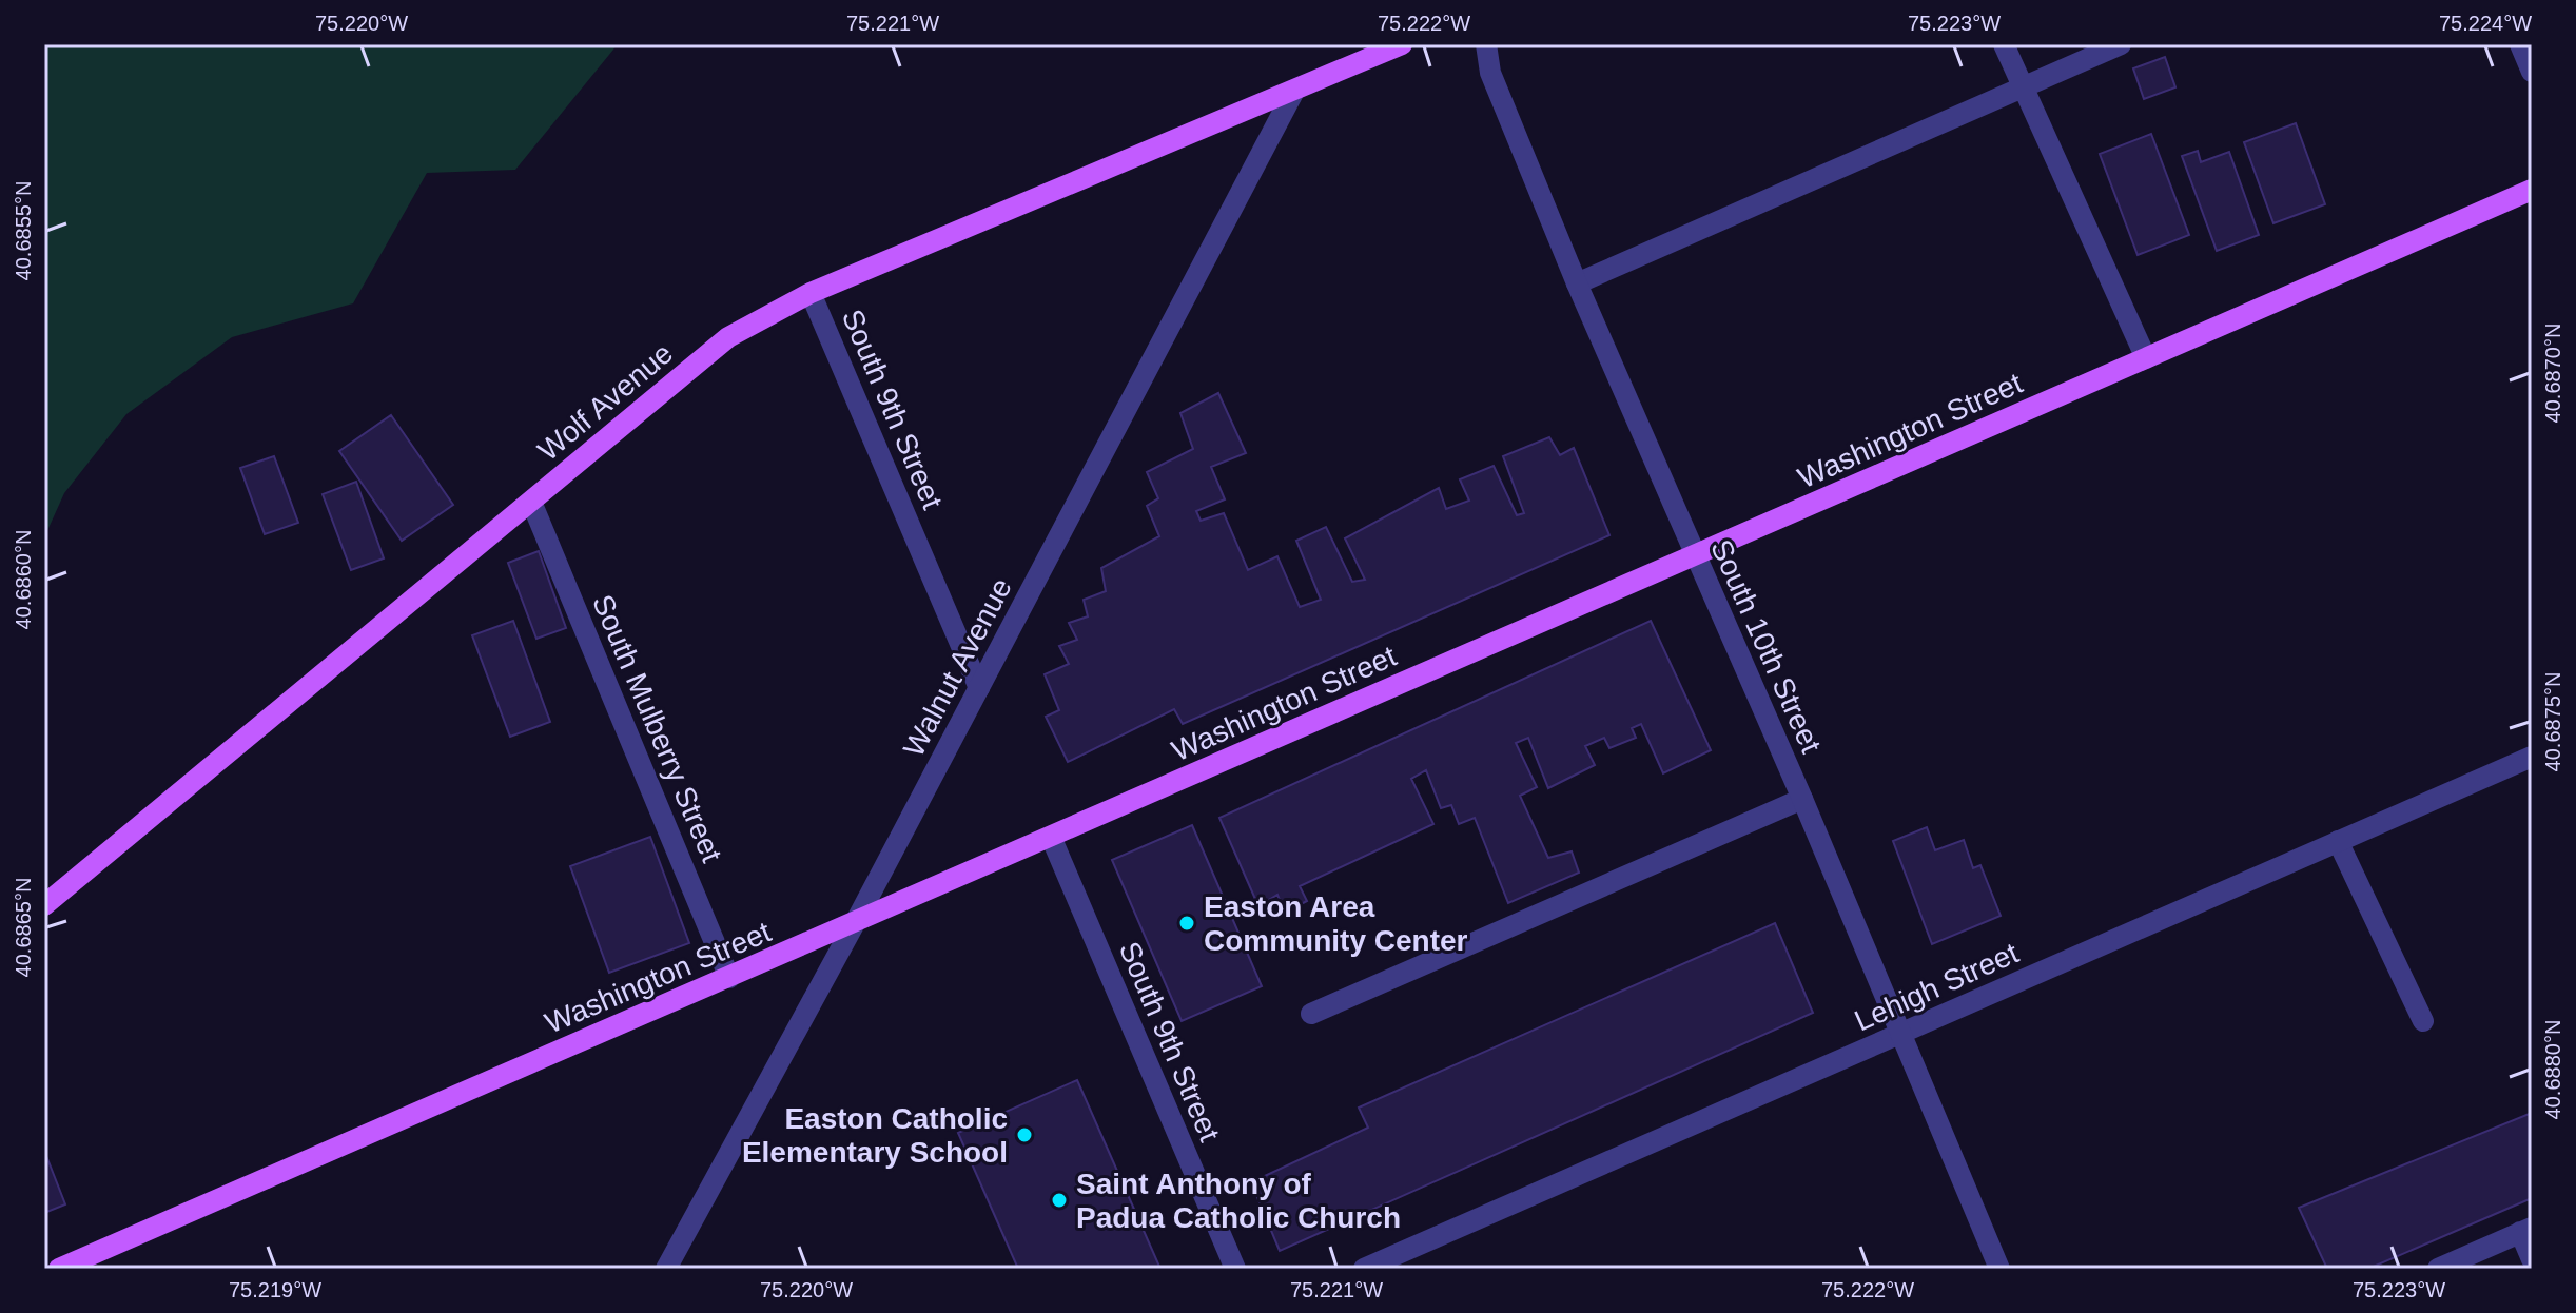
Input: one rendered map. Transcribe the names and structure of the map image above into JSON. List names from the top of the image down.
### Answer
{
  "streets": {
    "main road": ["Wolf Avenue", "Washington Street"],
    "street": [
      "South 9th Street",
      "South 10th Street",
      "Walnut Avenue",
      "South Mulberry Street",
      "Lehigh Street"
    ]
  },
  "crossings": [
    ["Wolf Avenue", "South 9th Street"],
    ["Wolf Avenue", "Walnut Avenue"],
    ["Wolf Avenue", "South Mulberry Street"],
    ["South 9th Street", "Washington Street"],
    ["South 9th Street", "Walnut Avenue"],
    ["Washington Street", "South 10th Street"],
    ["Washington Street", "Walnut Avenue"],
    ["Washington Street", "South Mulberry Street"],
    ["South 10th Street", "Lehigh Street"]
  ],
  "places": ["Easton Area Community Center", "Easton Catholic Elementary School", "Saint Anthony of Padua Catholic Church"],
  "coordinates": [
    "75.220°W",
    "75.221°W",
    "75.222°W",
    "75.223°W",
    "75.224°W",
    "40.6855°N",
    "40.6870°N",
    "40.6860°N",
    "40.6875°N",
    "40.6865°N",
    "40.6880°N",
    "75.219°W"
  ]
}
